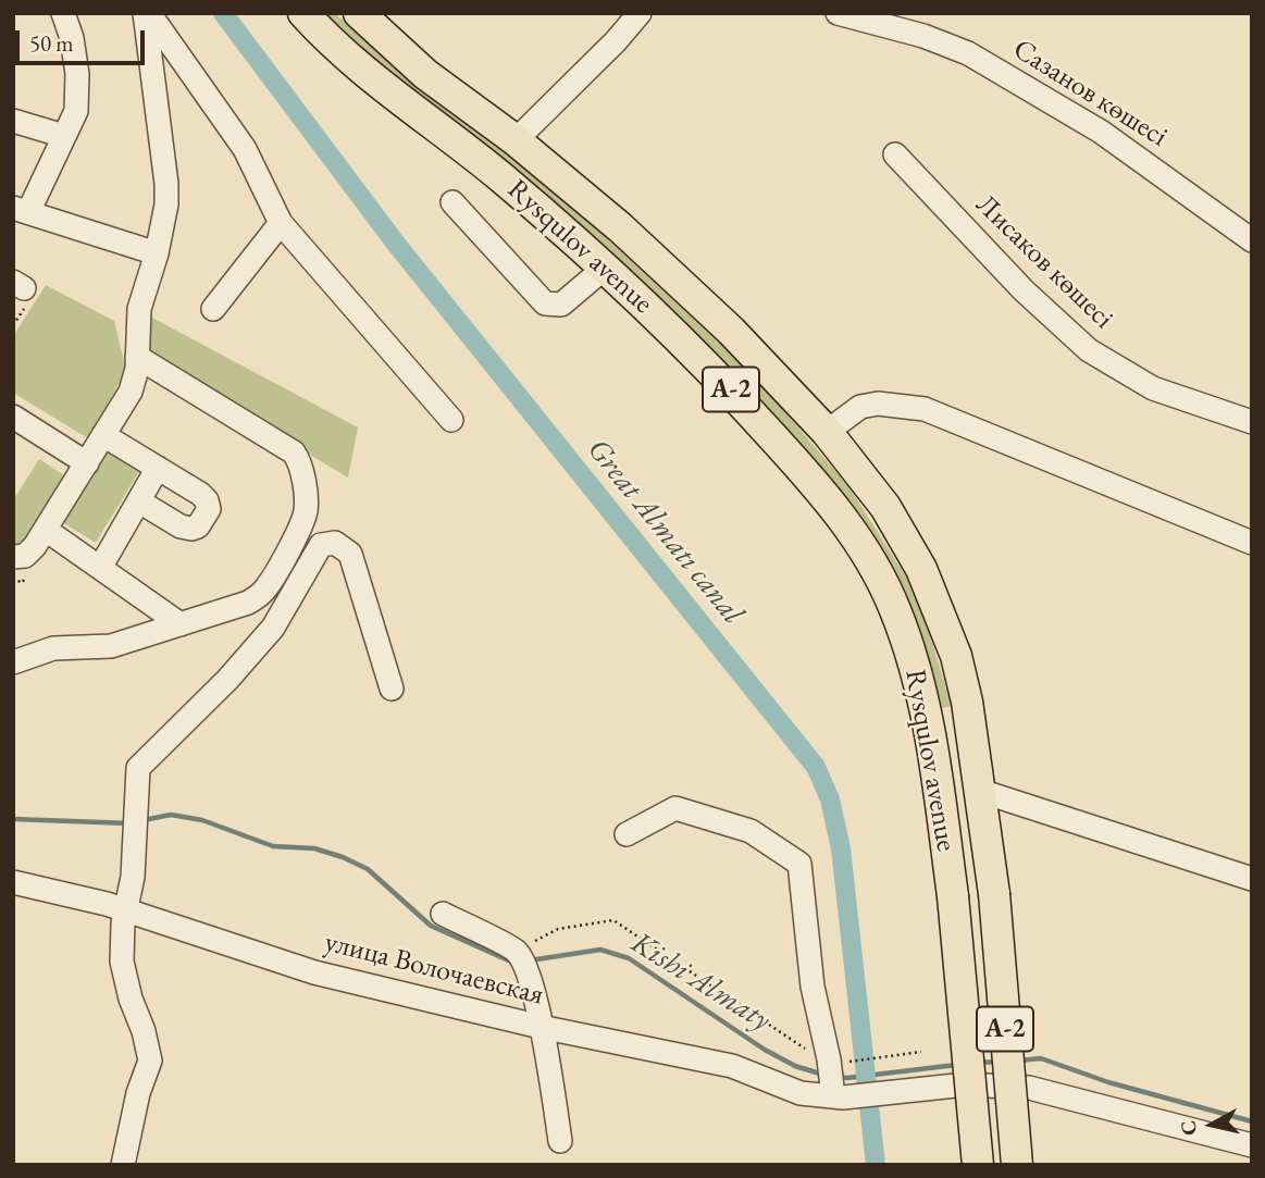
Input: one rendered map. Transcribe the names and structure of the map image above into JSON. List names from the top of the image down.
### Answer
{
  "streets": {
    "main road": ["Rysqulov avenue", "A-2"],
    "street": ["Сазанов көшесі", "Лисаков көшесі", "улица Волочаевская"]
  },
  "water": ["Great Almatı canal", "Kіshі Almaty"],
  "scale_bar": "50 m",
  "north": "left"
}
